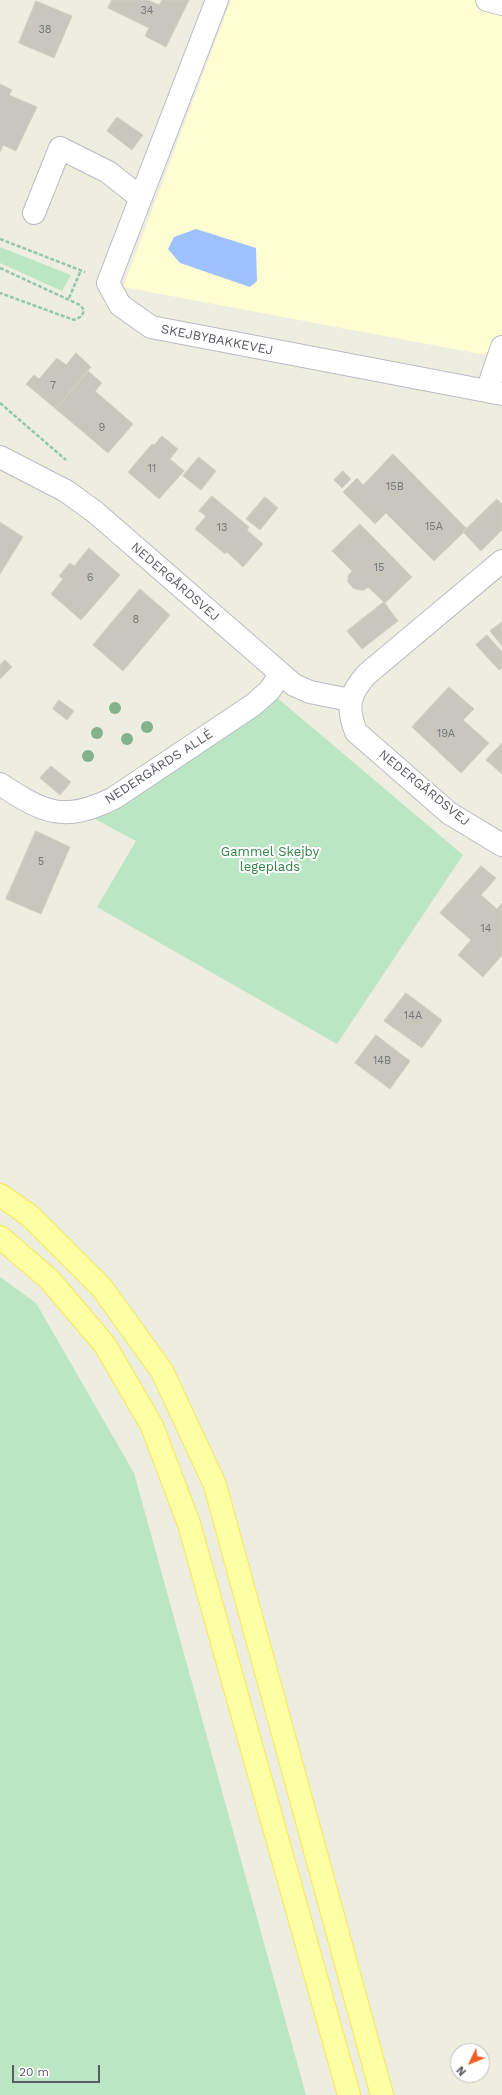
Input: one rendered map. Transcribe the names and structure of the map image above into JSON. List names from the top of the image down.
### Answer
{
  "streets": {
    "street": ["SKEJBYBAKKEVEJ", "NEDERGÅRDSVEJ", "NEDERGÅRDS ALLÉ"]
  },
  "crossings": [
    ["NEDERGÅRDSVEJ", "NEDERGÅRDS ALLÉ"]
  ],
  "parks": ["Gammel Skejby legeplads"],
  "house_numbers": [
    "34",
    "38",
    "7",
    "9",
    "11",
    "15B",
    "15A",
    "13",
    "15",
    "6",
    "8",
    "19A",
    "5",
    "14",
    "14A",
    "14B"
  ],
  "scale_bar": "20 m",
  "north": "bottom left"
}
